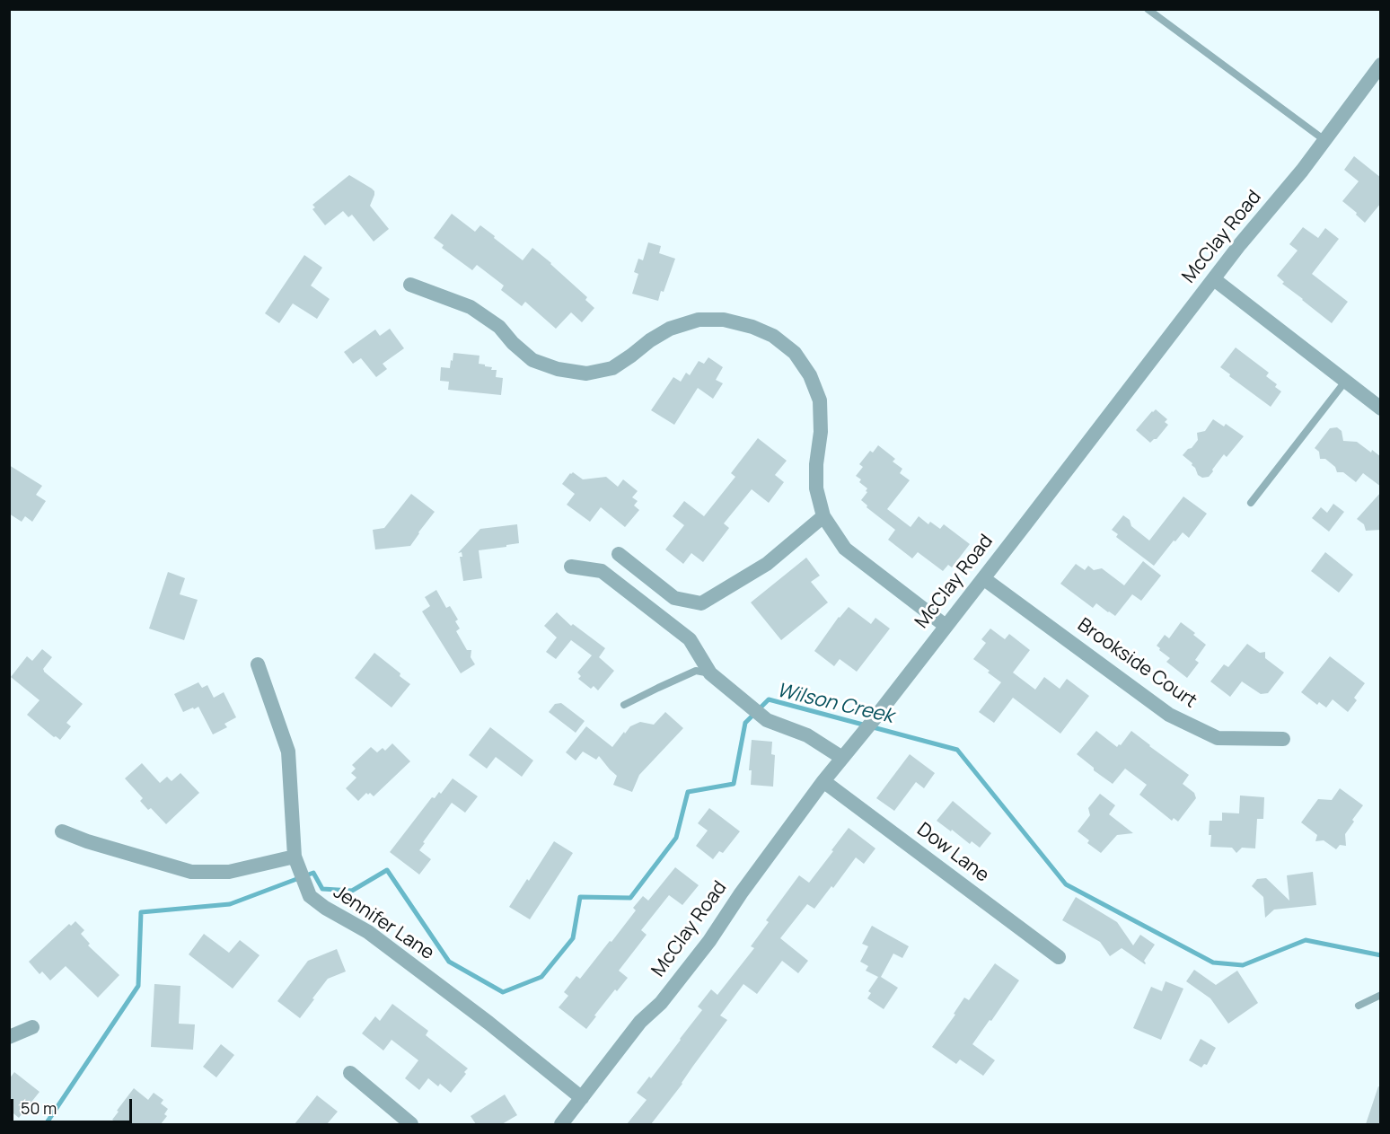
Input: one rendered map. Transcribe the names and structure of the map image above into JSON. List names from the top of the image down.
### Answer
{
  "streets": {
    "street": [
      "McClay Road",
      "Brookside Court",
      "Dow Lane",
      "Jennifer Lane"
    ]
  },
  "crossings": [
    ["McClay Road", "Brookside Court"],
    ["McClay Road", "Dow Lane"],
    ["McClay Road", "Jennifer Lane"]
  ],
  "water": ["Wilson Creek"],
  "scale_bar": "50 m"
}
